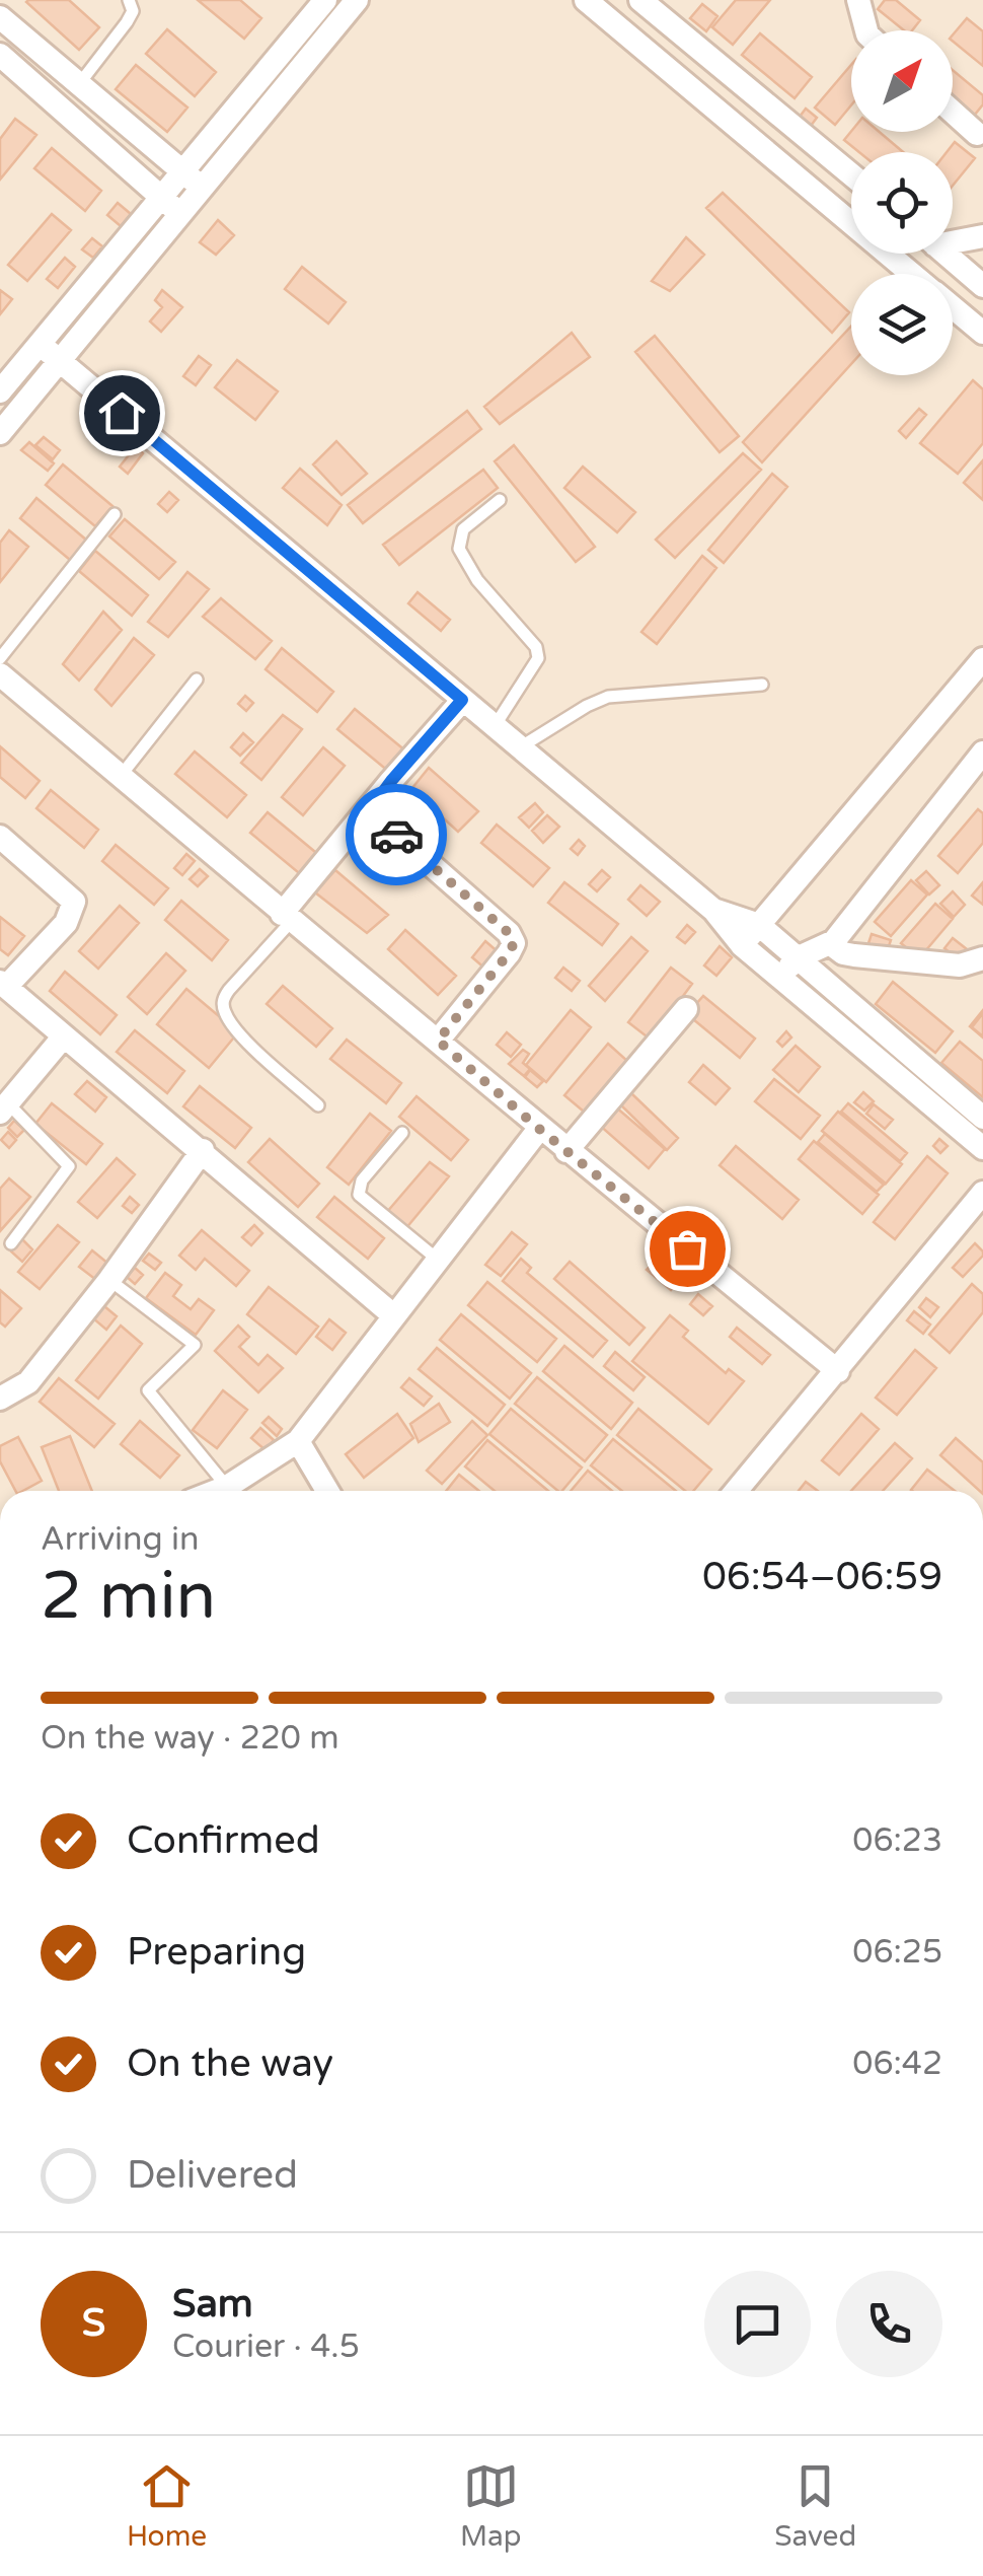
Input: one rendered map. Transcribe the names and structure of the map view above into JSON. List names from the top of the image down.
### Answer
{
  "north": "top right",
  "page": {
    "heading": ["2 min", "Arriving in", "06:54–06:59"],
    "panel": ["Sam", "Courier · 4.5"],
    "bar": "On the way · 220 m",
    "list": [
      ["Confirmed", "06:23"],
      ["Preparing", "06:25"],
      ["On the way", "06:42"],
      "Delivered"
    ],
    "round": "S",
    "tabs": ["Home", "Map", "Saved"]
  }
}
